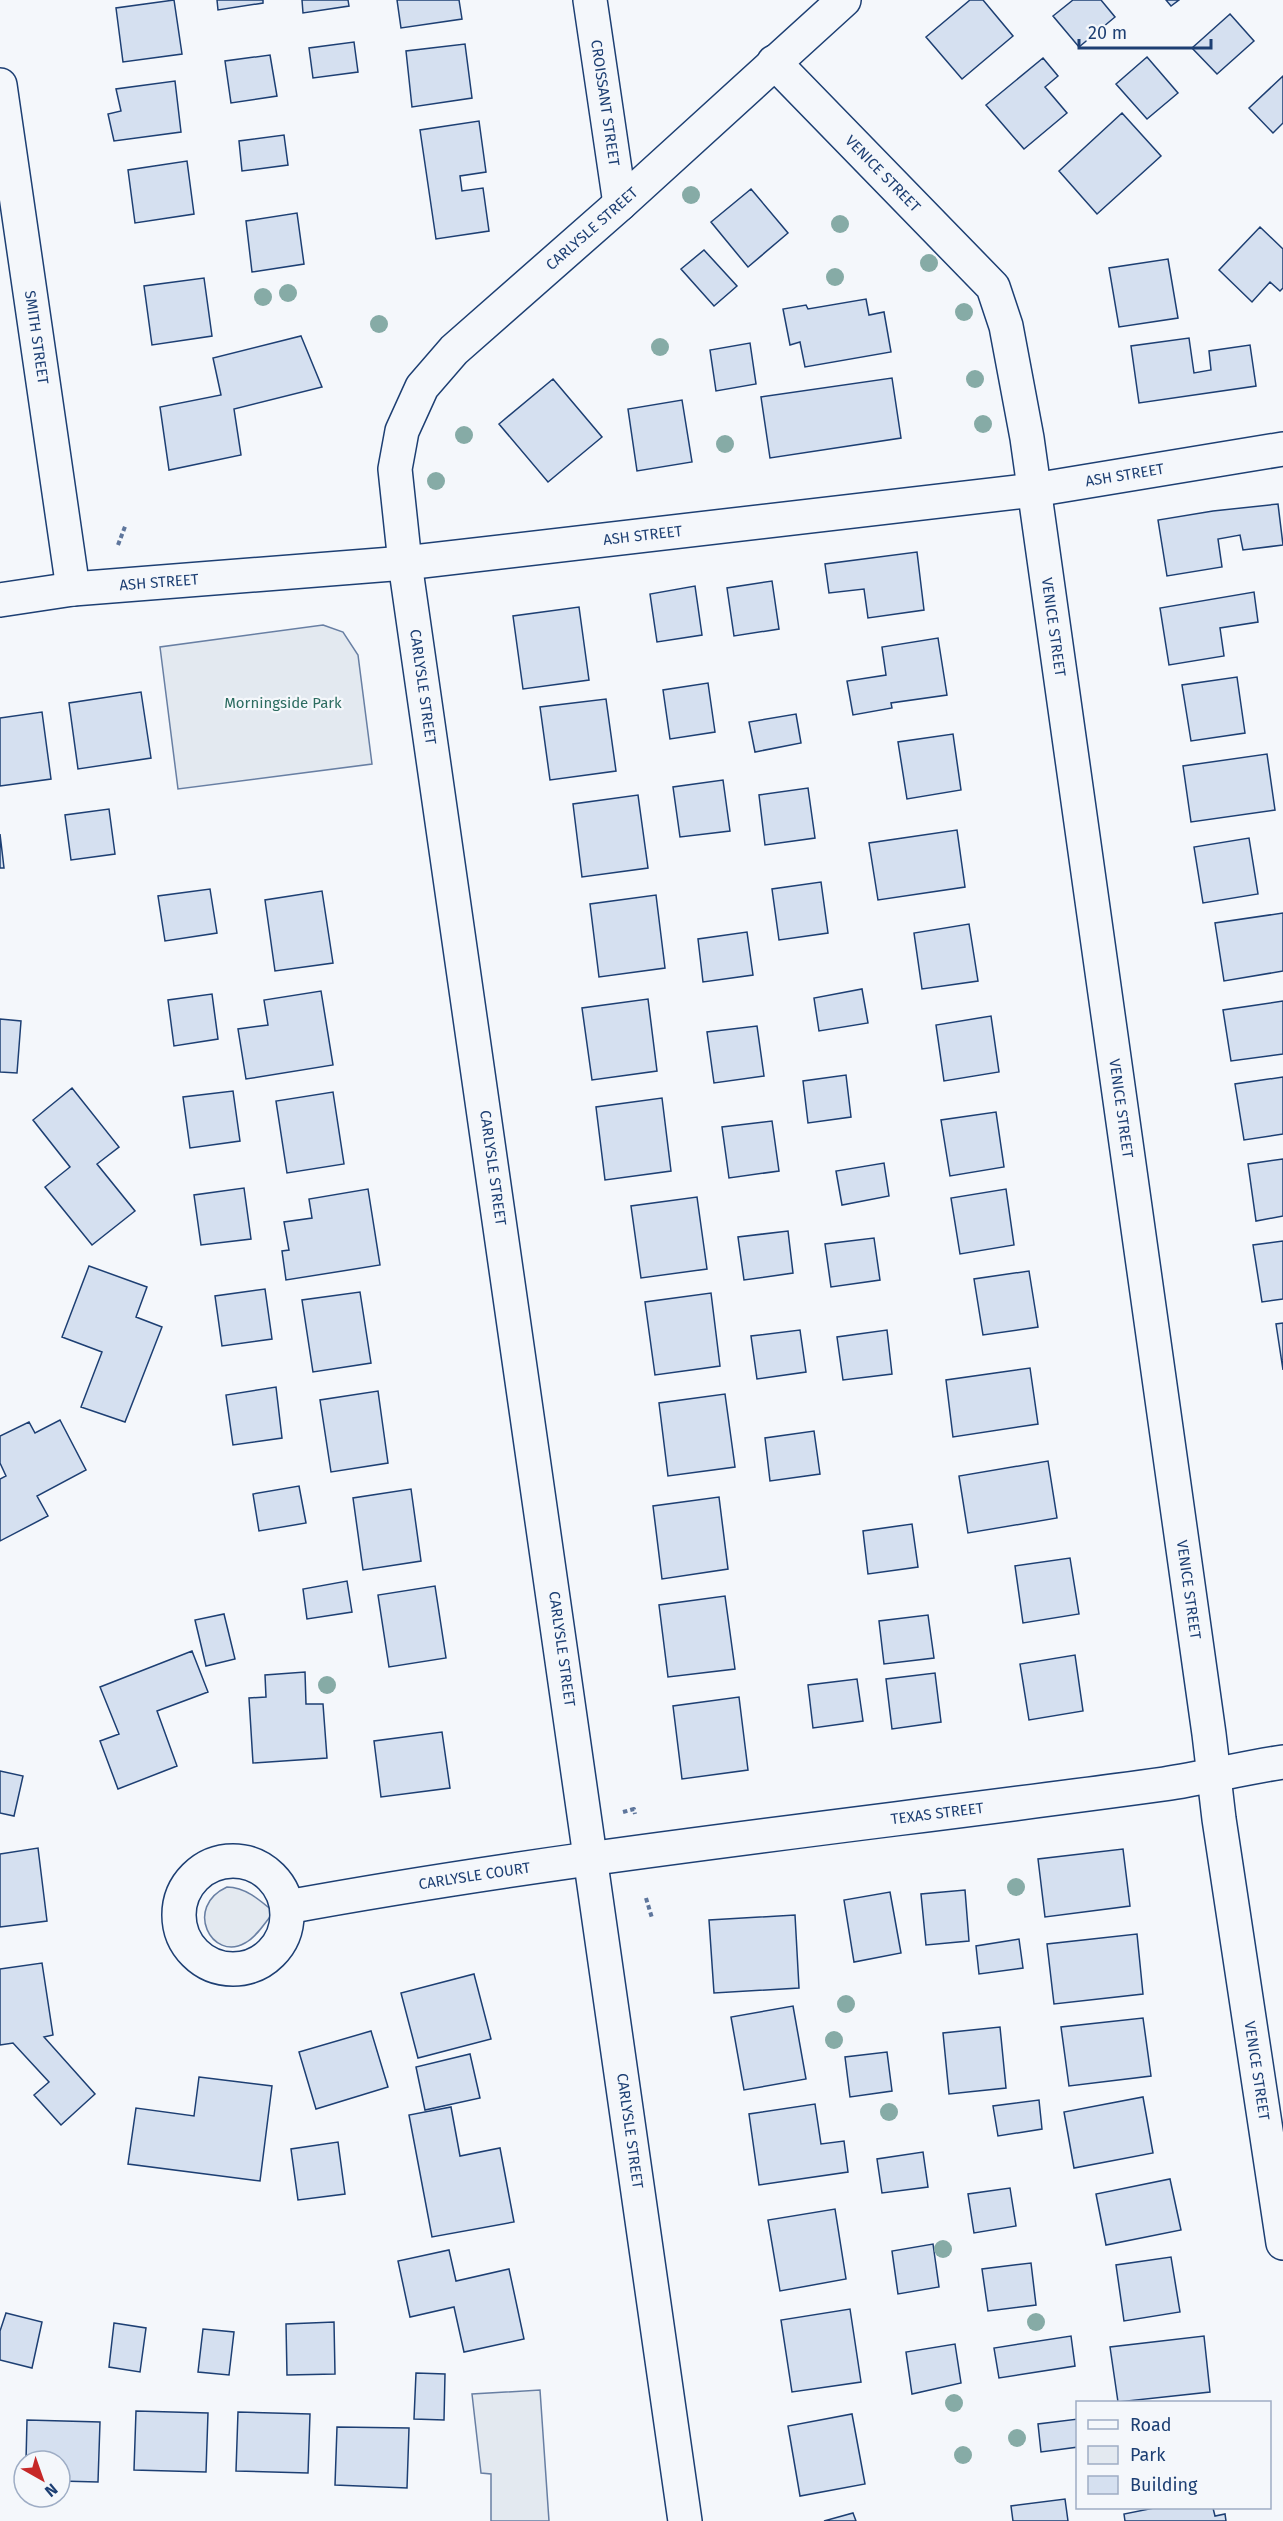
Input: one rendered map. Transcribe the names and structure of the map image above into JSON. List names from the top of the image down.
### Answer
{
  "streets": {
    "street": [
      "CROISSANT STREET",
      "VENICE STREET",
      "CARLYSLE STREET",
      "SMITH STREET",
      "ASH STREET",
      "TEXAS STREET",
      "CARLYSLE COURT"
    ]
  },
  "crossings": [
    ["CROISSANT STREET", "CARLYSLE STREET"],
    ["VENICE STREET", "CARLYSLE STREET"],
    ["VENICE STREET", "ASH STREET"],
    ["VENICE STREET", "TEXAS STREET"],
    ["CARLYSLE STREET", "ASH STREET"],
    ["CARLYSLE STREET", "TEXAS STREET"],
    ["CARLYSLE STREET", "CARLYSLE COURT"],
    ["SMITH STREET", "ASH STREET"],
    ["TEXAS STREET", "CARLYSLE COURT"]
  ],
  "parks": ["Morningside Park"],
  "legend": ["Road", "Park", "Building"],
  "scale_bar": "20 m",
  "north": "bottom right"
}
